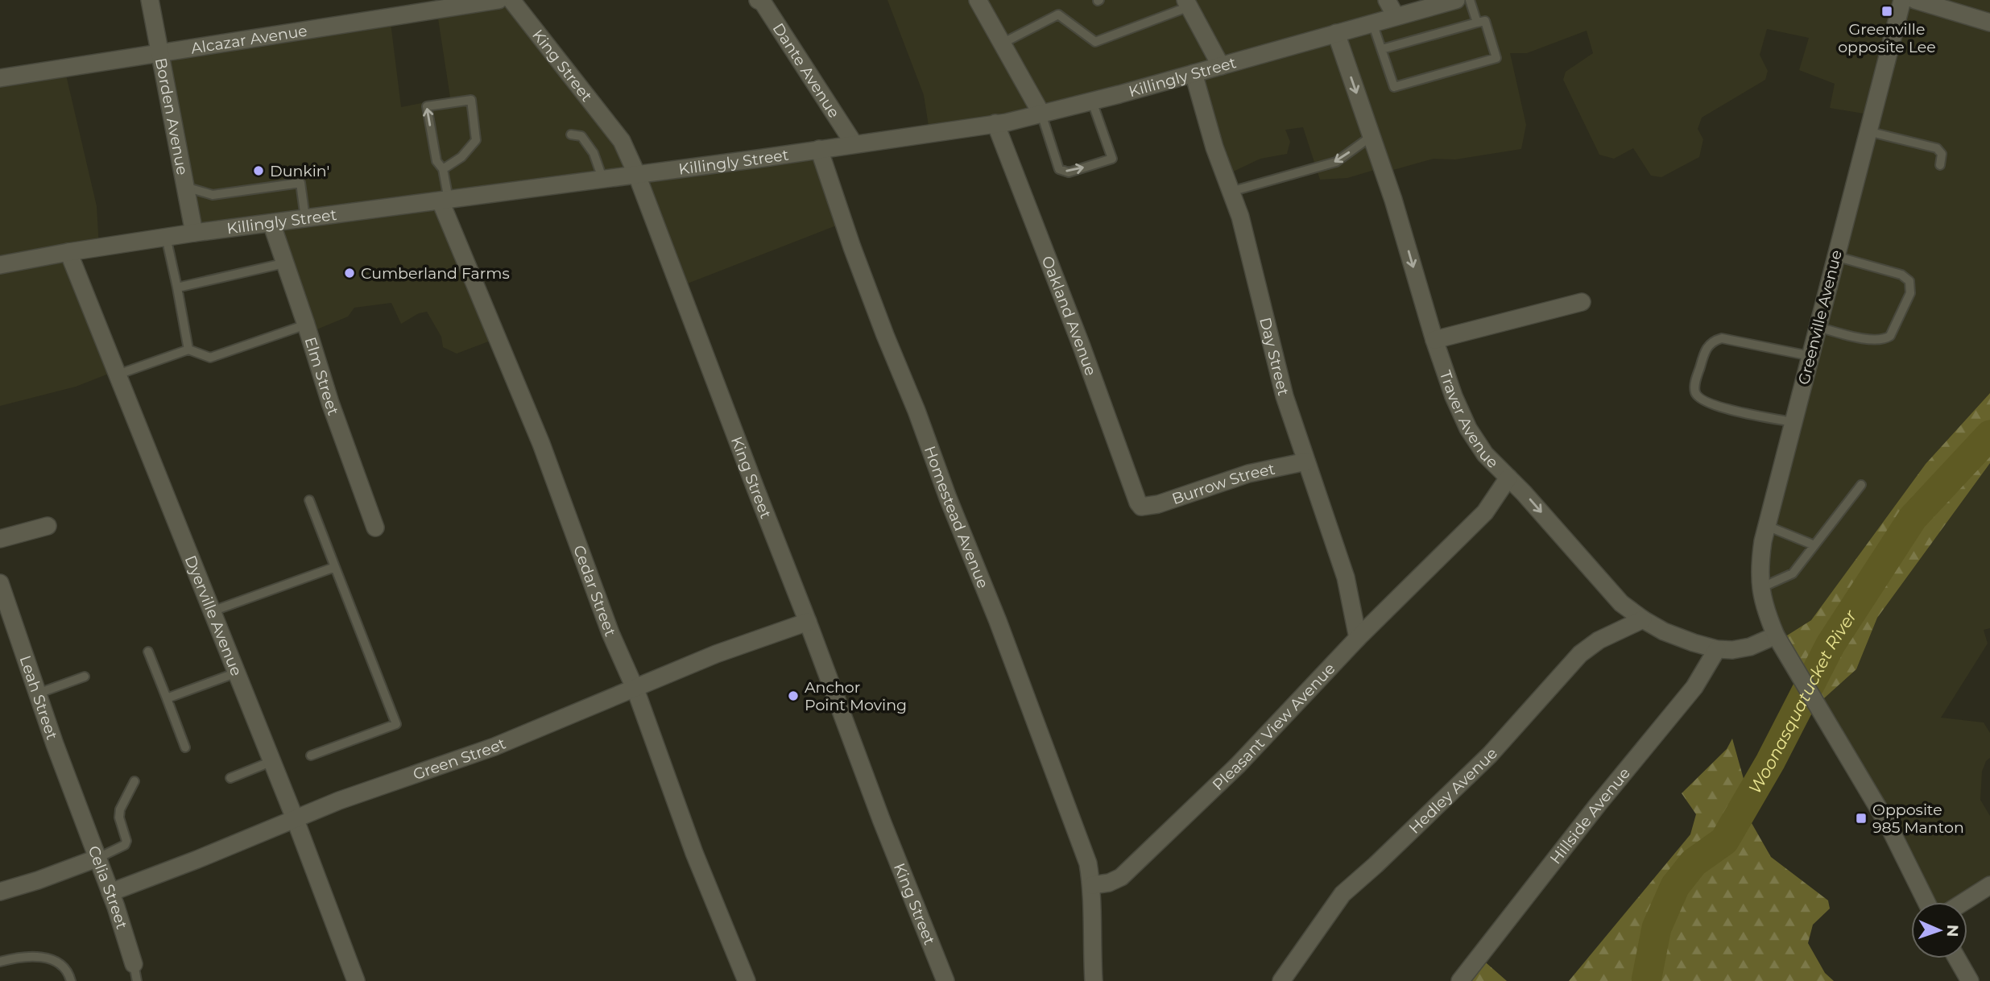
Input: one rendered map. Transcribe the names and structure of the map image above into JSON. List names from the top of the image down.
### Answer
{
  "streets": {
    "street": [
      "Alcazar Avenue",
      "King Street",
      "Dante Avenue",
      "Killingly Street",
      "Borden Avenue",
      "Oakland Avenue",
      "Greenville Avenue",
      "Day Street",
      "Elm Street",
      "Traver Avenue",
      "Burrow Street",
      "Homestead Avenue",
      "Cedar Street",
      "Dyerville Avenue",
      "Leah Street",
      "Pleasant View Avenue",
      "Green Street",
      "Hedley Avenue",
      "Hillside Avenue",
      "Celia Street"
    ]
  },
  "crossings": [
    ["Alcazar Avenue", "Borden Avenue"],
    ["King Street", "Killingly Street"],
    ["King Street", "Green Street"],
    ["Dante Avenue", "Killingly Street"],
    ["Killingly Street", "Borden Avenue"],
    ["Killingly Street", "Oakland Avenue"],
    ["Killingly Street", "Day Street"],
    ["Killingly Street", "Elm Street"],
    ["Killingly Street", "Traver Avenue"],
    ["Killingly Street", "Homestead Avenue"],
    ["Killingly Street", "Cedar Street"],
    ["Killingly Street", "Dyerville Avenue"],
    ["Oakland Avenue", "Burrow Street"],
    ["Greenville Avenue", "Traver Avenue"],
    ["Day Street", "Burrow Street"],
    ["Day Street", "Pleasant View Avenue"],
    ["Traver Avenue", "Pleasant View Avenue"],
    ["Traver Avenue", "Hedley Avenue"],
    ["Traver Avenue", "Hillside Avenue"],
    ["Homestead Avenue", "Pleasant View Avenue"],
    ["Cedar Street", "Green Street"],
    ["Dyerville Avenue", "Green Street"],
    ["Leah Street", "Celia Street"],
    ["Green Street", "Celia Street"]
  ],
  "one_way": ["Traver Avenue"],
  "water": ["Woonasquatucket River"],
  "places": {
    "transit": ["Greenville opposite Lee", "Opposite 985 Manton"],
    "other": ["Dunkin'", "Cumberland Farms", "Anchor Point Moving"]
  },
  "north": "right"
}
